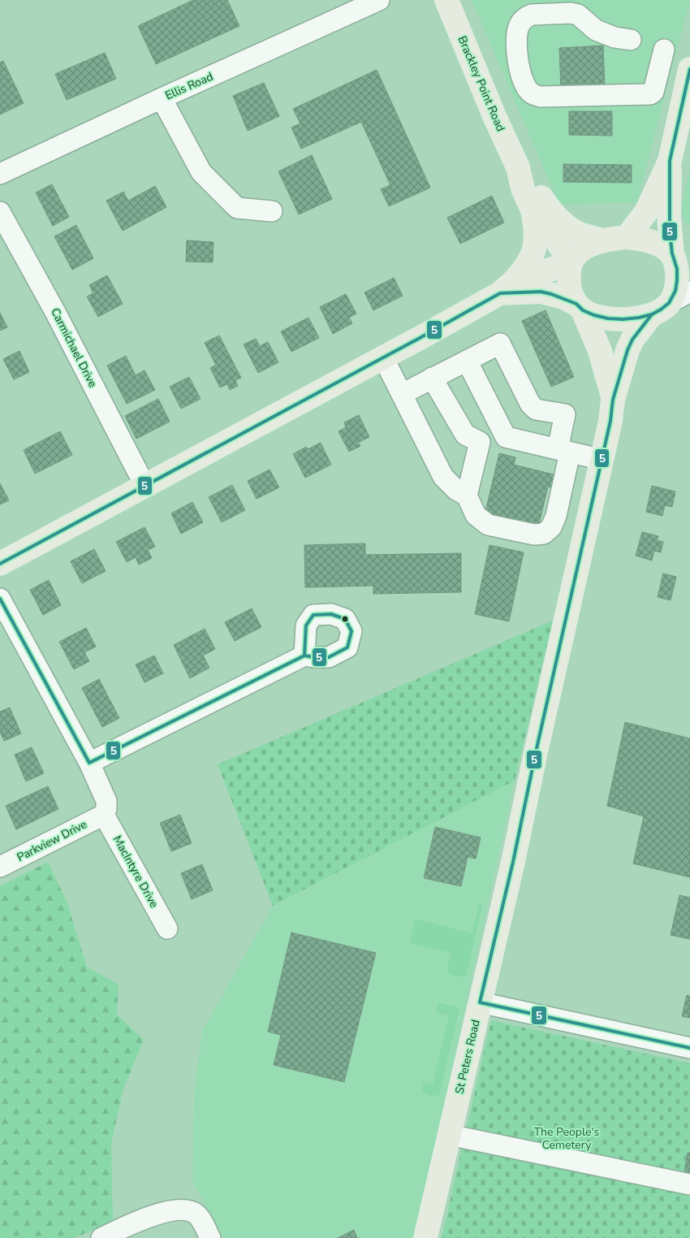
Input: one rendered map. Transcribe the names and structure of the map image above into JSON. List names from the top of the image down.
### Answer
{
  "streets": {
    "main road": ["Brackley Point Road", "St Peters Road"],
    "street": [
      "Ellis Road",
      "Carmichael Drive",
      "Parkview Drive",
      "MacIntyre Drive"
    ]
  },
  "crossings": [
    ["Brackley Point Road", "St Peters Road"],
    ["Parkview Drive", "MacIntyre Drive"]
  ],
  "parks": ["The People's Cemetery"],
  "lines": ["transit line 5"]
}
